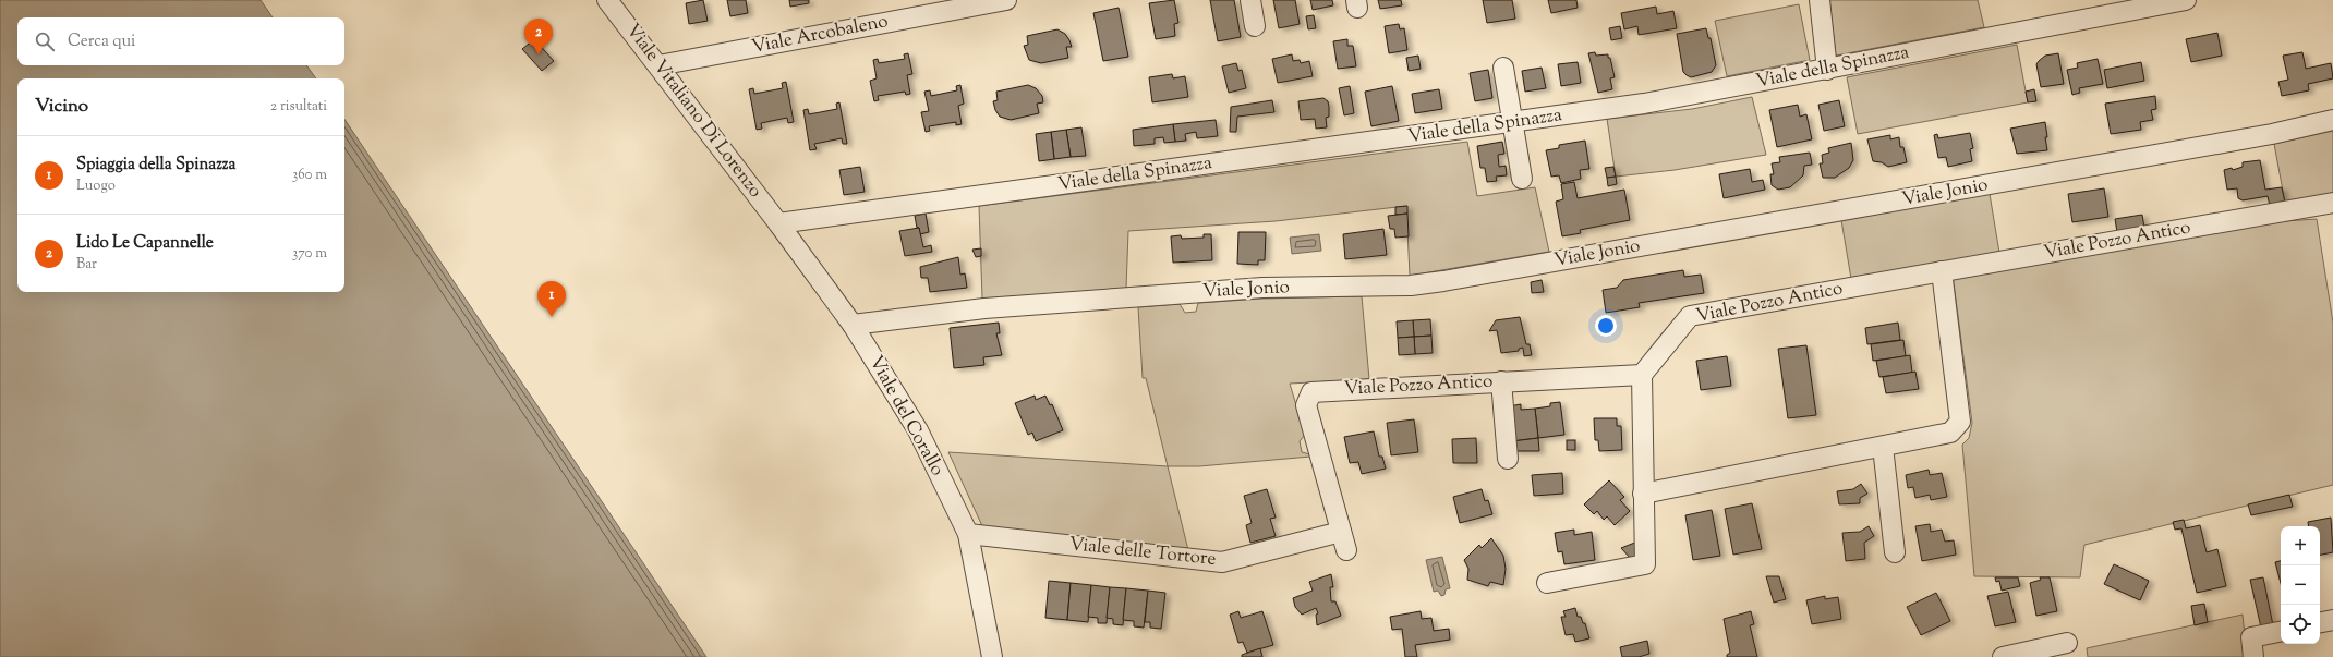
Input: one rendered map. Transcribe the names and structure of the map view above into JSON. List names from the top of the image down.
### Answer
{
  "streets": {
    "street": [
      "Viale Arcobaleno",
      "Viale della Spinazza",
      "Viale Vitaliano Di Lorenzo",
      "Viale Jonio",
      "Viale Pozzo Antico",
      "Viale del Corallo",
      "Viale delle Tortore"
    ]
  },
  "crossings": [
    ["Viale Arcobaleno", "Viale Vitaliano Di Lorenzo"],
    ["Viale della Spinazza", "Viale Vitaliano Di Lorenzo"],
    ["Viale della Spinazza", "Viale del Corallo"],
    ["Viale Vitaliano Di Lorenzo", "Viale del Corallo"],
    ["Viale Jonio", "Viale del Corallo"],
    ["Viale Pozzo Antico", "Viale delle Tortore"],
    ["Viale del Corallo", "Viale delle Tortore"]
  ],
  "page": {
    "search": "Cerca qui",
    "pins": ["2", "1"],
    "heading": ["Vicino", "2 risultati"],
    "list": [
      {
        "mark": "1",
        "name": "Spiaggia della Spinazza",
        "note": "Luogo",
        "value": "360 m"
      },
      {
        "mark": "2",
        "name": "Lido Le Capannelle",
        "note": "Bar",
        "value": "370 m"
      }
    ],
    "map_buttons": ["+", "−"]
  }
}
